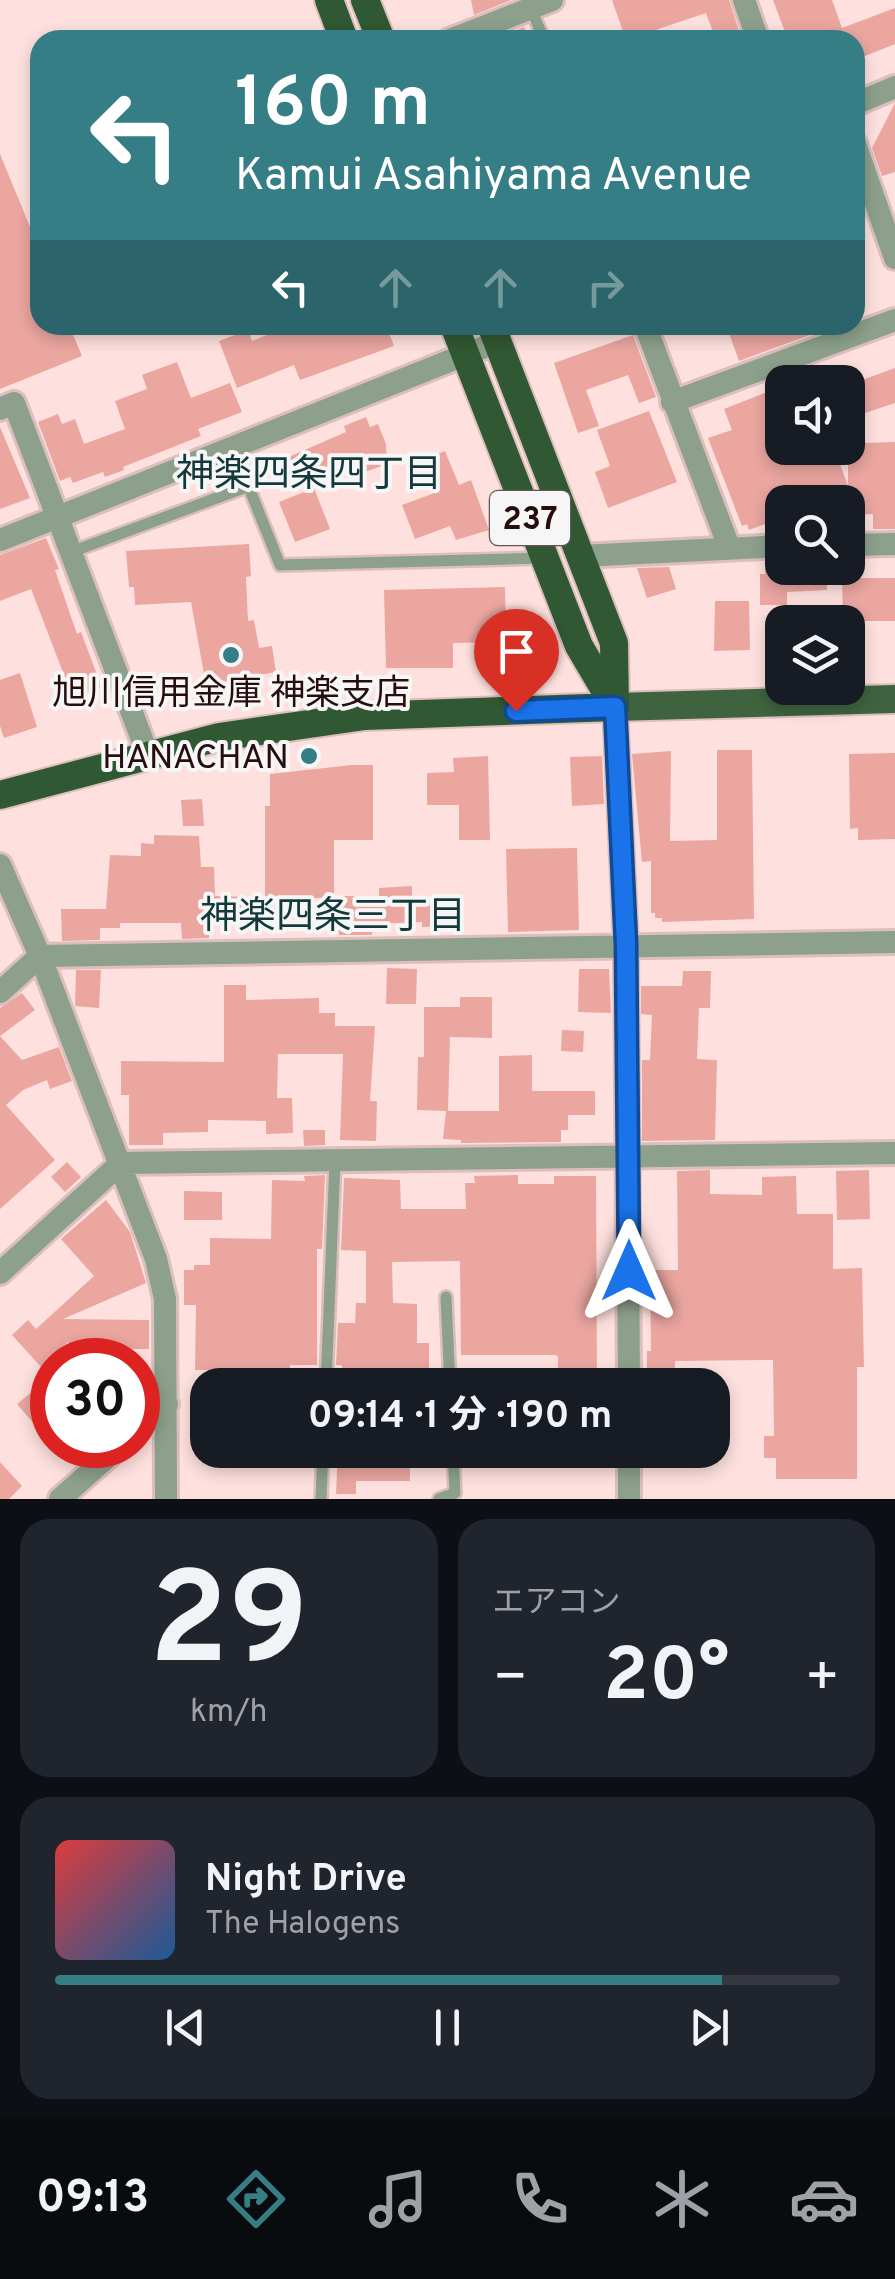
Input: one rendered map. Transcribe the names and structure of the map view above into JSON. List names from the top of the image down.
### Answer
{
  "streets": {
    "highway": ["237"]
  },
  "districts": ["神楽四条四丁目", "神楽四条三丁目"],
  "places": ["旭川信用金庫 神楽支店", "HANACHAN"],
  "page": {
    "turn": ["160 m", "Kamui Asahiyama Avenue"],
    "limit": "30",
    "trip": "09:14 · 1 分 · 190 m",
    "tile": [
      ["29", "km/h"],
      "エアコン"
    ],
    "heat": ["−", "20°", "+"],
    "song": ["Night Drive", "The Halogens"],
    "tabs": "09:13"
  }
}
